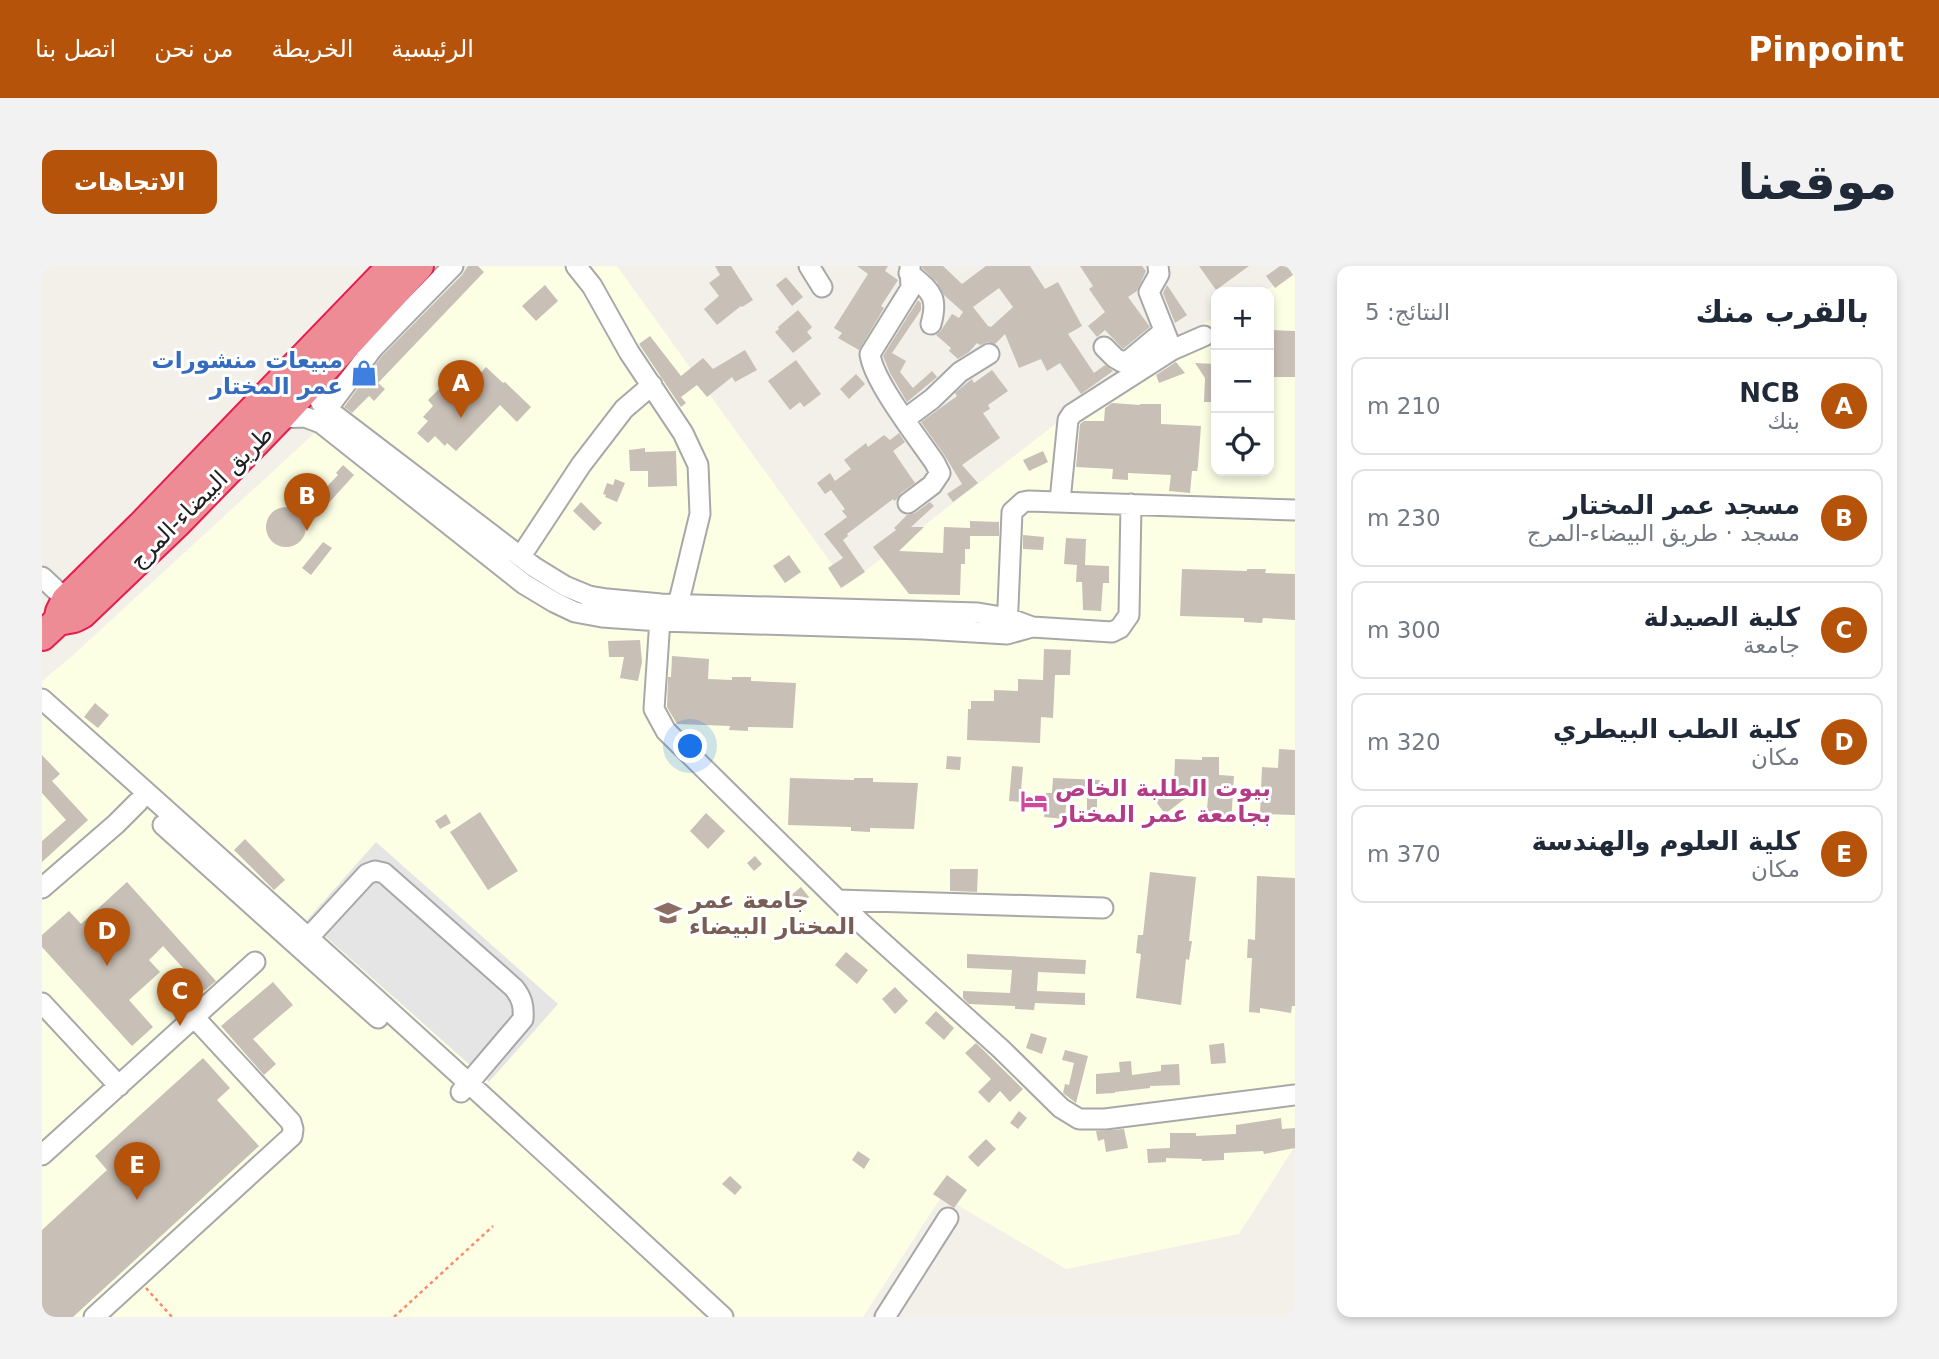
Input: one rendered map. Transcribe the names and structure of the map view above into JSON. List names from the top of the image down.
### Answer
{
  "streets": {
    "highway": ["طريق البيضاء-المرج"]
  },
  "places": {
    "shop": ["مبيعات منشورات عمر المختار"],
    "hotel": ["بيوت الطلبة الخاص بجامعة عمر المختار"],
    "school or university": ["جامعة عمر المختار البيضاء"]
  },
  "page": {
    "header": "Pinpoint",
    "nav": [
      "الرئيسية",
      "الخريطة",
      "من نحن",
      "اتصل بنا"
    ],
    "buttons": "الاتجاهات",
    "title": "موقعنا",
    "heading": ["بالقرب منك", "النتائج: 5"],
    "map_buttons": ["+", "−"],
    "list": [
      {
        "mark": "A",
        "name": "NCB",
        "note": "بنك",
        "value": "210 m"
      },
      {
        "mark": "B",
        "name": "مسجد عمر المختار",
        "note": "مسجد · طريق البيضاء-المرج",
        "value": "230 m"
      },
      {
        "mark": "C",
        "name": "كلية الصيدلة",
        "note": "جامعة",
        "value": "300 m"
      },
      {
        "mark": "D",
        "name": "كلية الطب البيطري",
        "note": "مكان",
        "value": "320 m"
      },
      {
        "mark": "E",
        "name": "كلية العلوم والهندسة",
        "note": "مكان",
        "value": "370 m"
      }
    ],
    "pins": [
      "A",
      "B",
      "D",
      "C",
      "E"
    ]
  }
}
